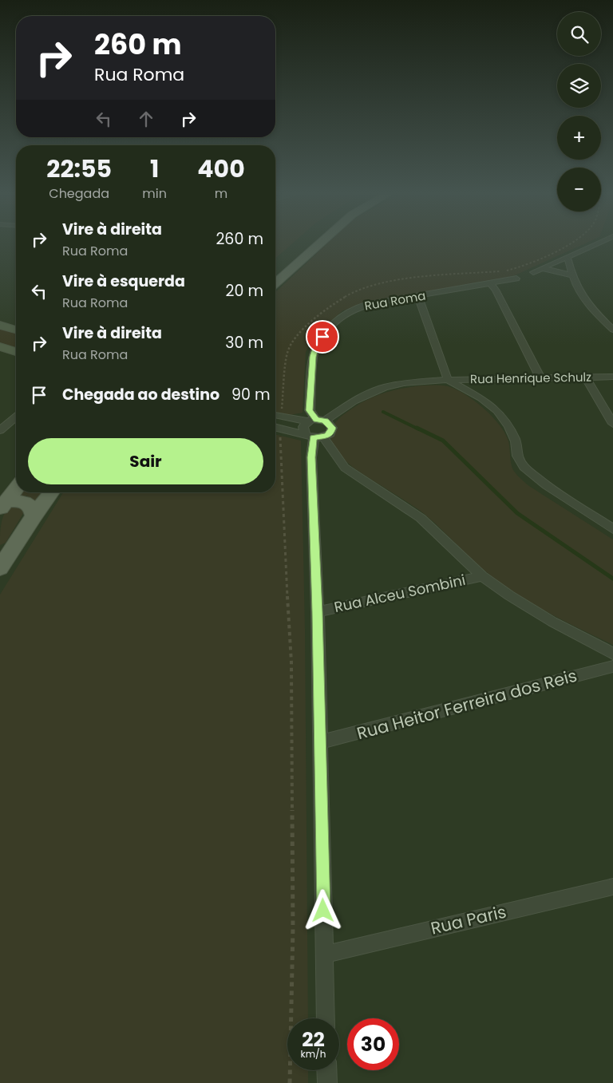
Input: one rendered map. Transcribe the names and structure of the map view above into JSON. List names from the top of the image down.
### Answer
{
  "streets": {
    "street": [
      "Rua Roma",
      "Rua Henrique Schulz",
      "Rua Alceu Sombini",
      "Rua Heitor Ferreira dos Reis",
      "Rua Paris"
    ]
  },
  "crossings": [
    ["Rua Roma", "Rua Alceu Sombini"],
    ["Rua Roma", "Rua Heitor Ferreira dos Reis"],
    ["Rua Roma", "Rua Paris"]
  ],
  "page": {
    "map_buttons": ["+", "−"],
    "turn": ["260 m", "Rua Roma"],
    "eta": [
      "22:55",
      "Chegada",
      "1",
      "min",
      "400",
      "m"
    ],
    "list": [
      {
        "name": "Vire à direita",
        "note": "Rua Roma",
        "value": "260 m"
      },
      {
        "name": "Vire à esquerda",
        "note": "Rua Roma",
        "value": "20 m"
      },
      {
        "name": "Vire à direita",
        "note": "Rua Roma",
        "value": "30 m"
      },
      {
        "name": "Chegada ao destino",
        "value": "90 m"
      }
    ],
    "buttons": "Sair",
    "speed": "22 km/h",
    "limit": "30"
  }
}
